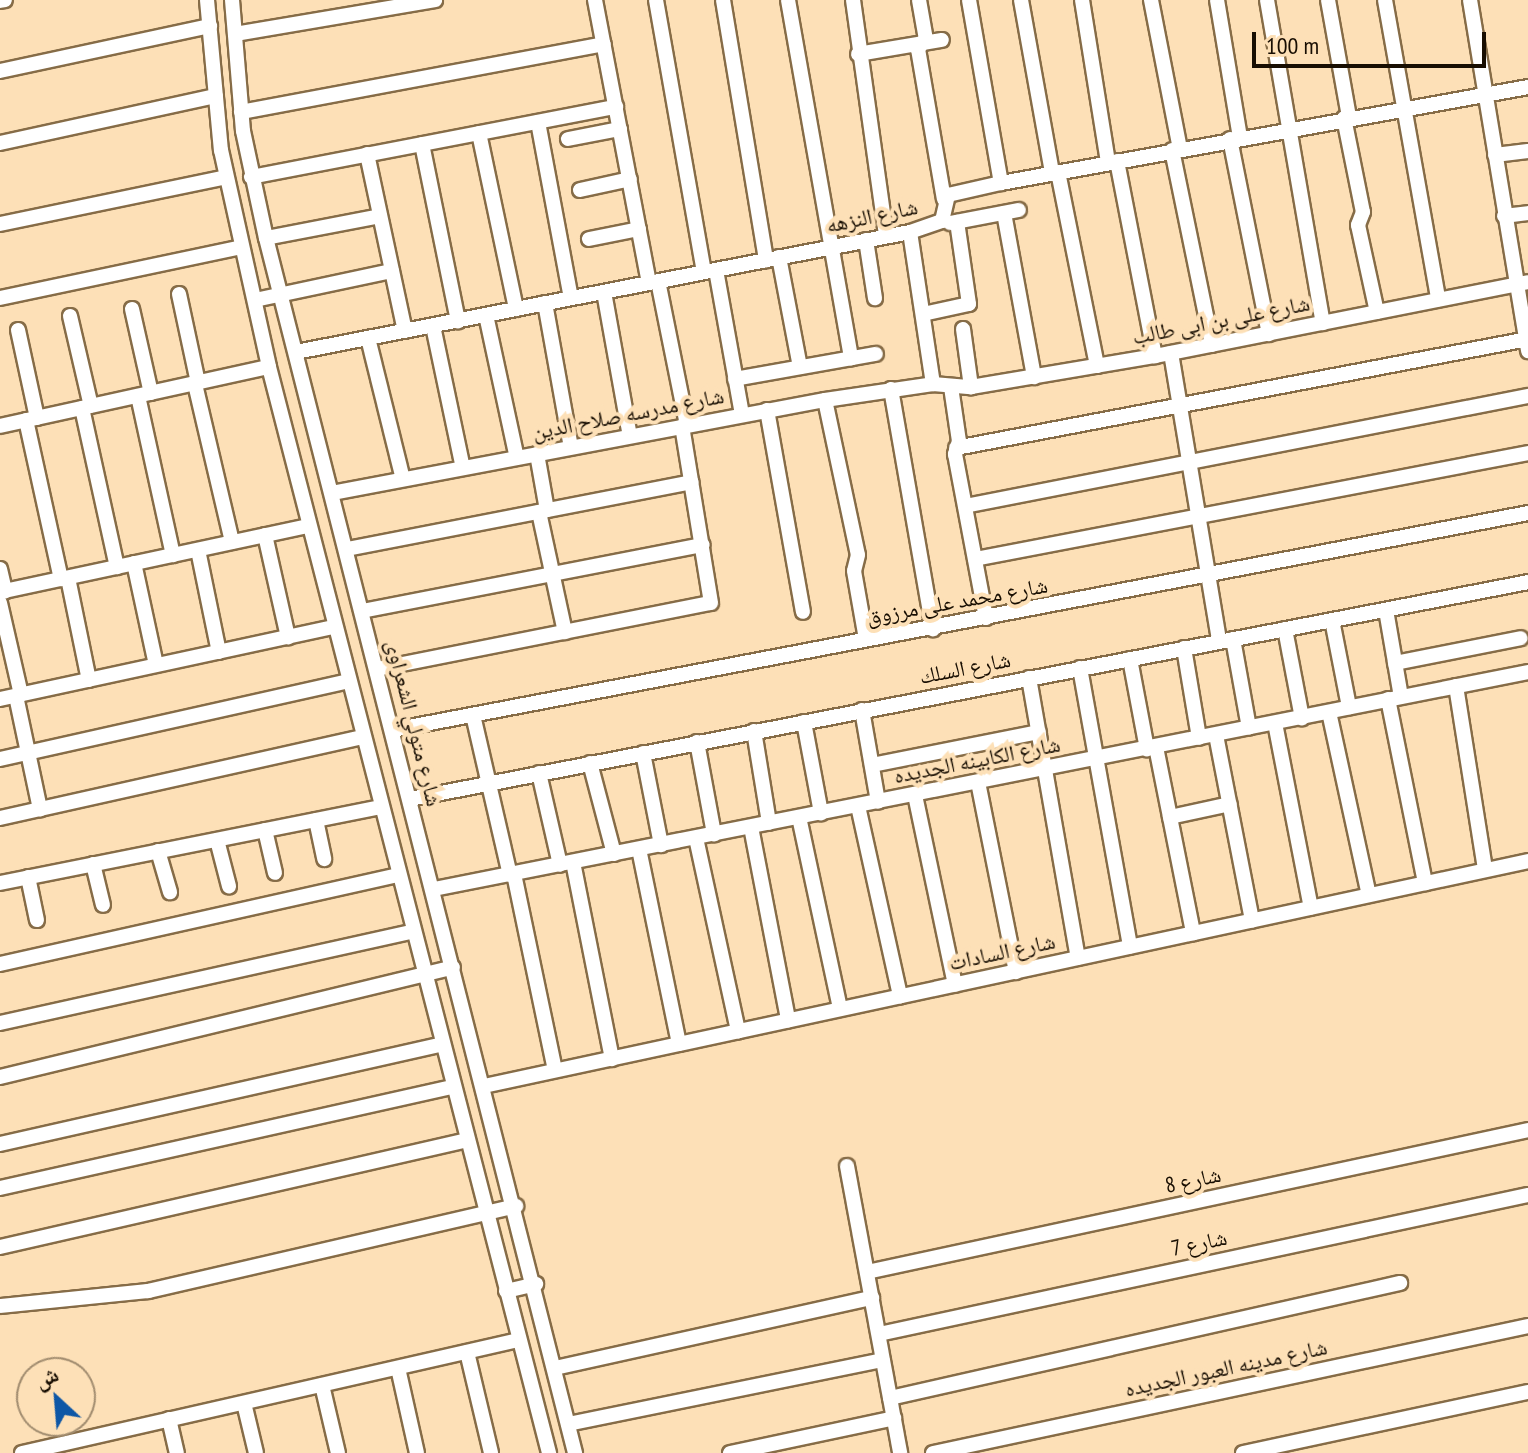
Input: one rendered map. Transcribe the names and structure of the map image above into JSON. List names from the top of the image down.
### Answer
{
  "streets": {
    "street": [
      "شارع النزهه",
      "شارع على بن ابى طالب",
      "شارع مدرسه صلاح الدين",
      "شارع محمد على مرزوق",
      "شارع السلك",
      "شارع متولي الشعراوى",
      "شارع الكابينه الجديده",
      "شارع السادات",
      "شارع 8",
      "شارع 7",
      "شارع مدينه العبور الجديده"
    ]
  },
  "crossings": [
    ["شارع النزهه", "شارع متولي الشعراوى"],
    ["شارع على بن ابى طالب", "شارع مدرسه صلاح الدين"],
    ["شارع مدرسه صلاح الدين", "شارع متولي الشعراوى"],
    ["شارع محمد على مرزوق", "شارع متولي الشعراوى"],
    ["شارع السلك", "شارع متولي الشعراوى"],
    ["شارع متولي الشعراوى", "شارع الكابينه الجديده"],
    ["شارع متولي الشعراوى", "شارع السادات"]
  ],
  "scale_bar": "100 m",
  "north": "top left"
}
